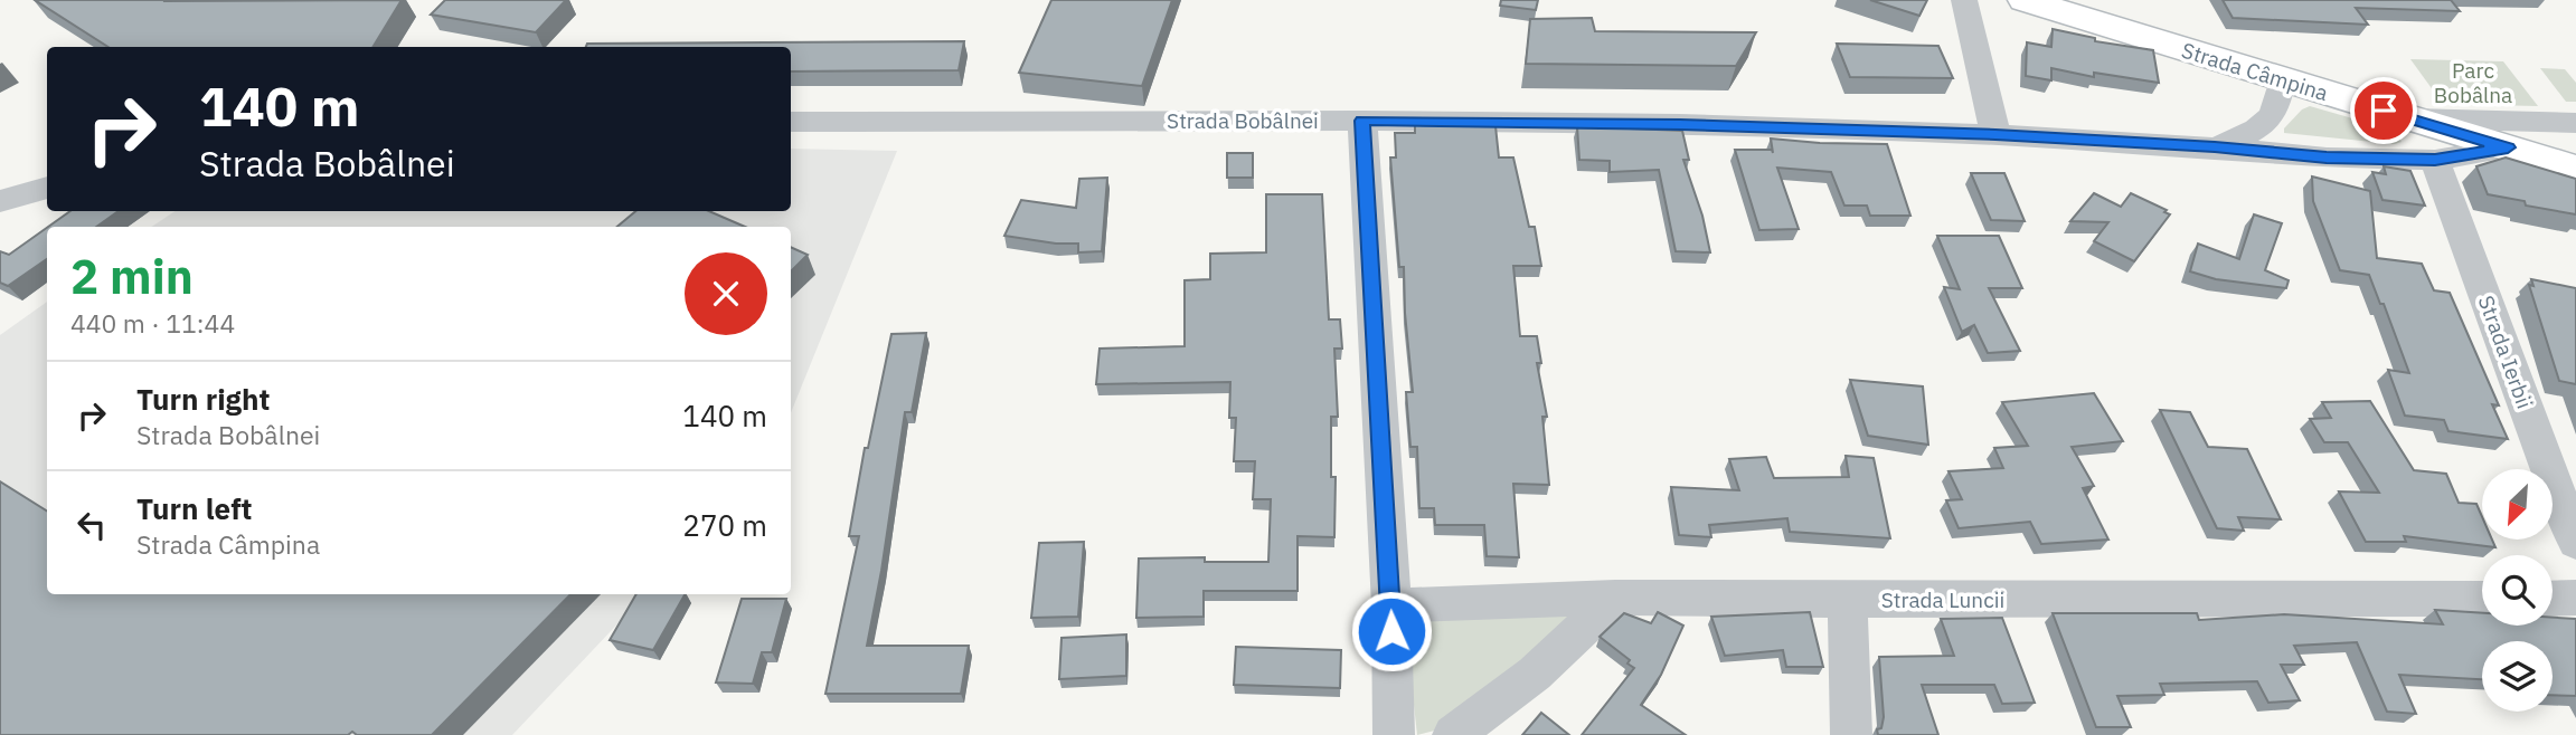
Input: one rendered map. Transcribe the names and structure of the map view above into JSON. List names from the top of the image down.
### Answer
{
  "streets": {
    "main road": ["Strada Câmpina"],
    "street": ["Strada Bobâlnei", "Strada Ierbii", "Strada Luncii"]
  },
  "crossings": [
    ["Strada Câmpina", "Strada Bobâlnei"],
    ["Strada Bobâlnei", "Strada Ierbii"]
  ],
  "parks": ["Parc Bobâlna"],
  "north": "bottom left",
  "page": {
    "turn": ["140 m", "Strada Bobâlnei"],
    "heading": ["2 min", "440 m · 11:44"],
    "list": [
      {
        "name": "Turn right",
        "note": "Strada Bobâlnei",
        "value": "140 m"
      },
      {
        "name": "Turn left",
        "note": "Strada Câmpina",
        "value": "270 m"
      }
    ]
  }
}
